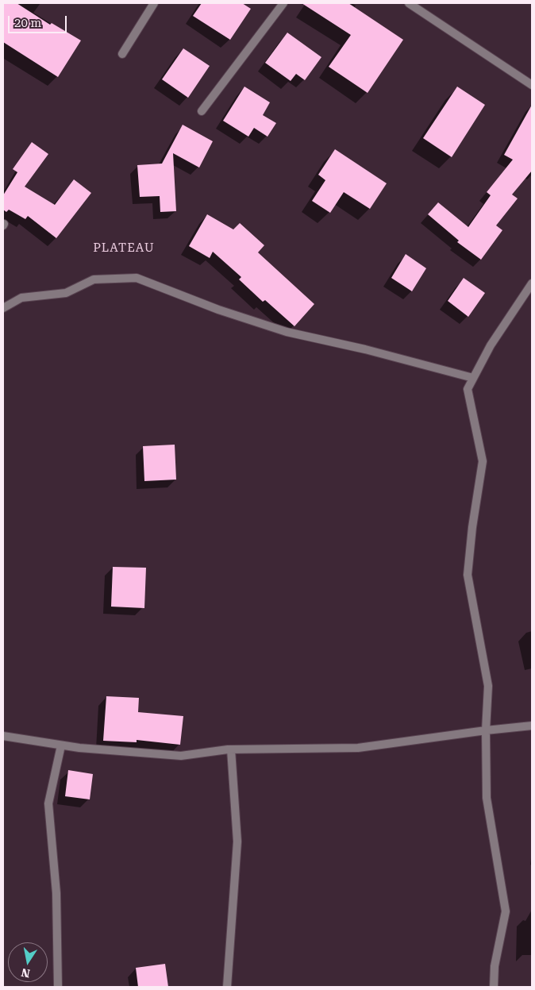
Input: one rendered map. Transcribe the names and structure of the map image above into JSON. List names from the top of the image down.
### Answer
{
  "districts": ["PLATEAU"],
  "scale_bar": "20 m",
  "north": "bottom"
}
